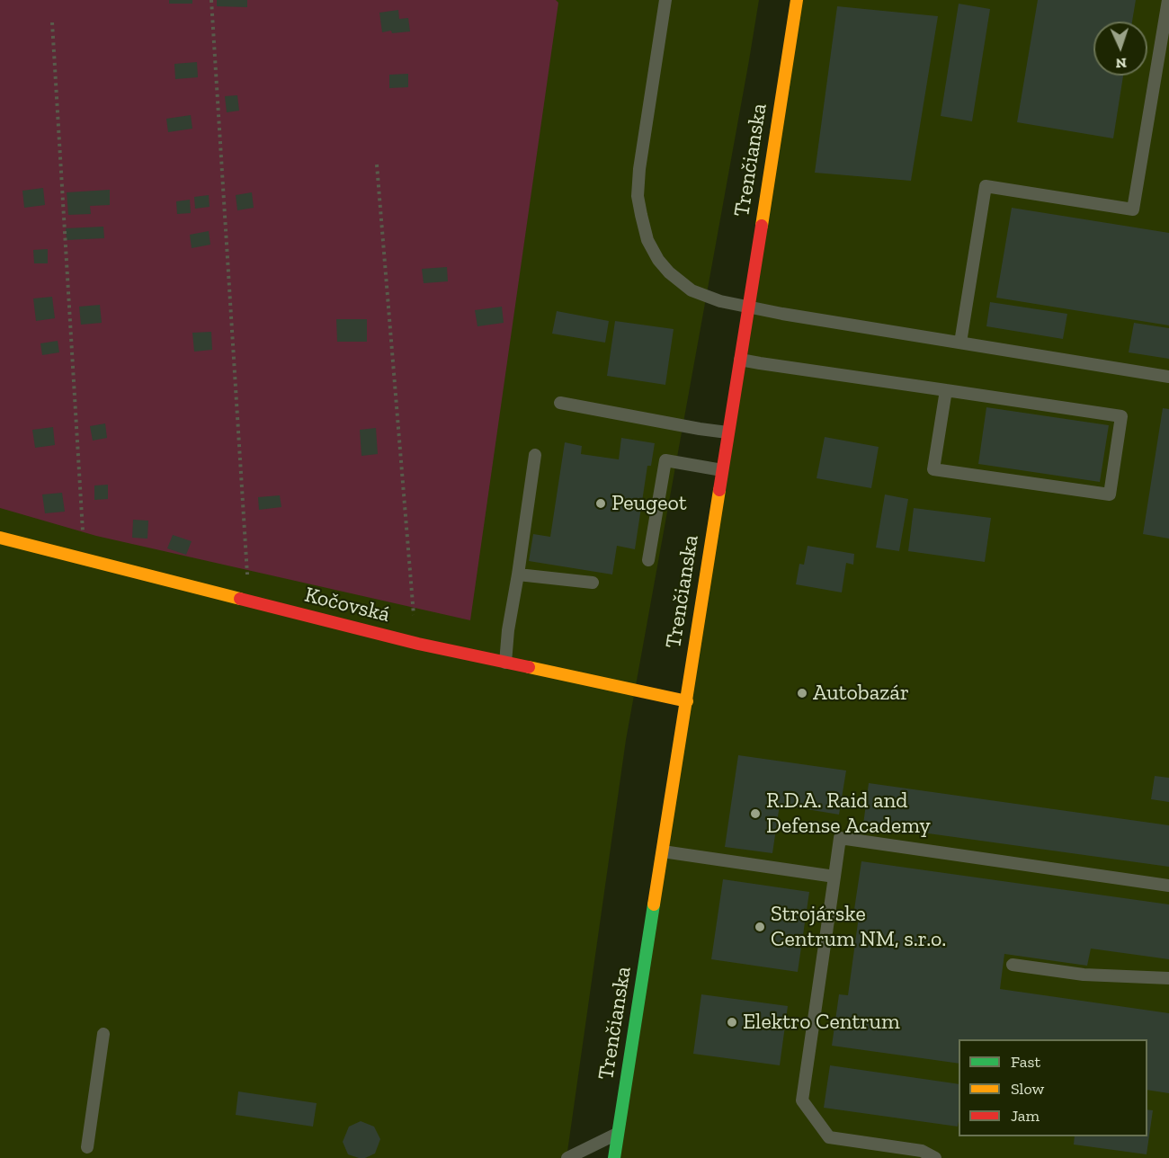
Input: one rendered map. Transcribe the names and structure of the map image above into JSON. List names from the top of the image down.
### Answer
{
  "streets": {
    "main road": ["Trenčianska", "Kočovská"]
  },
  "crossings": [
    ["Trenčianska", "Kočovská"]
  ],
  "places": [
    "Peugeot",
    "Autobazár",
    "R.D.A. Raid and Defense Academy",
    "Strojárske Centrum NM, s.r.o.",
    "Elektro Centrum"
  ],
  "legend": ["Fast", "Slow", "Jam"],
  "north": "bottom"
}
